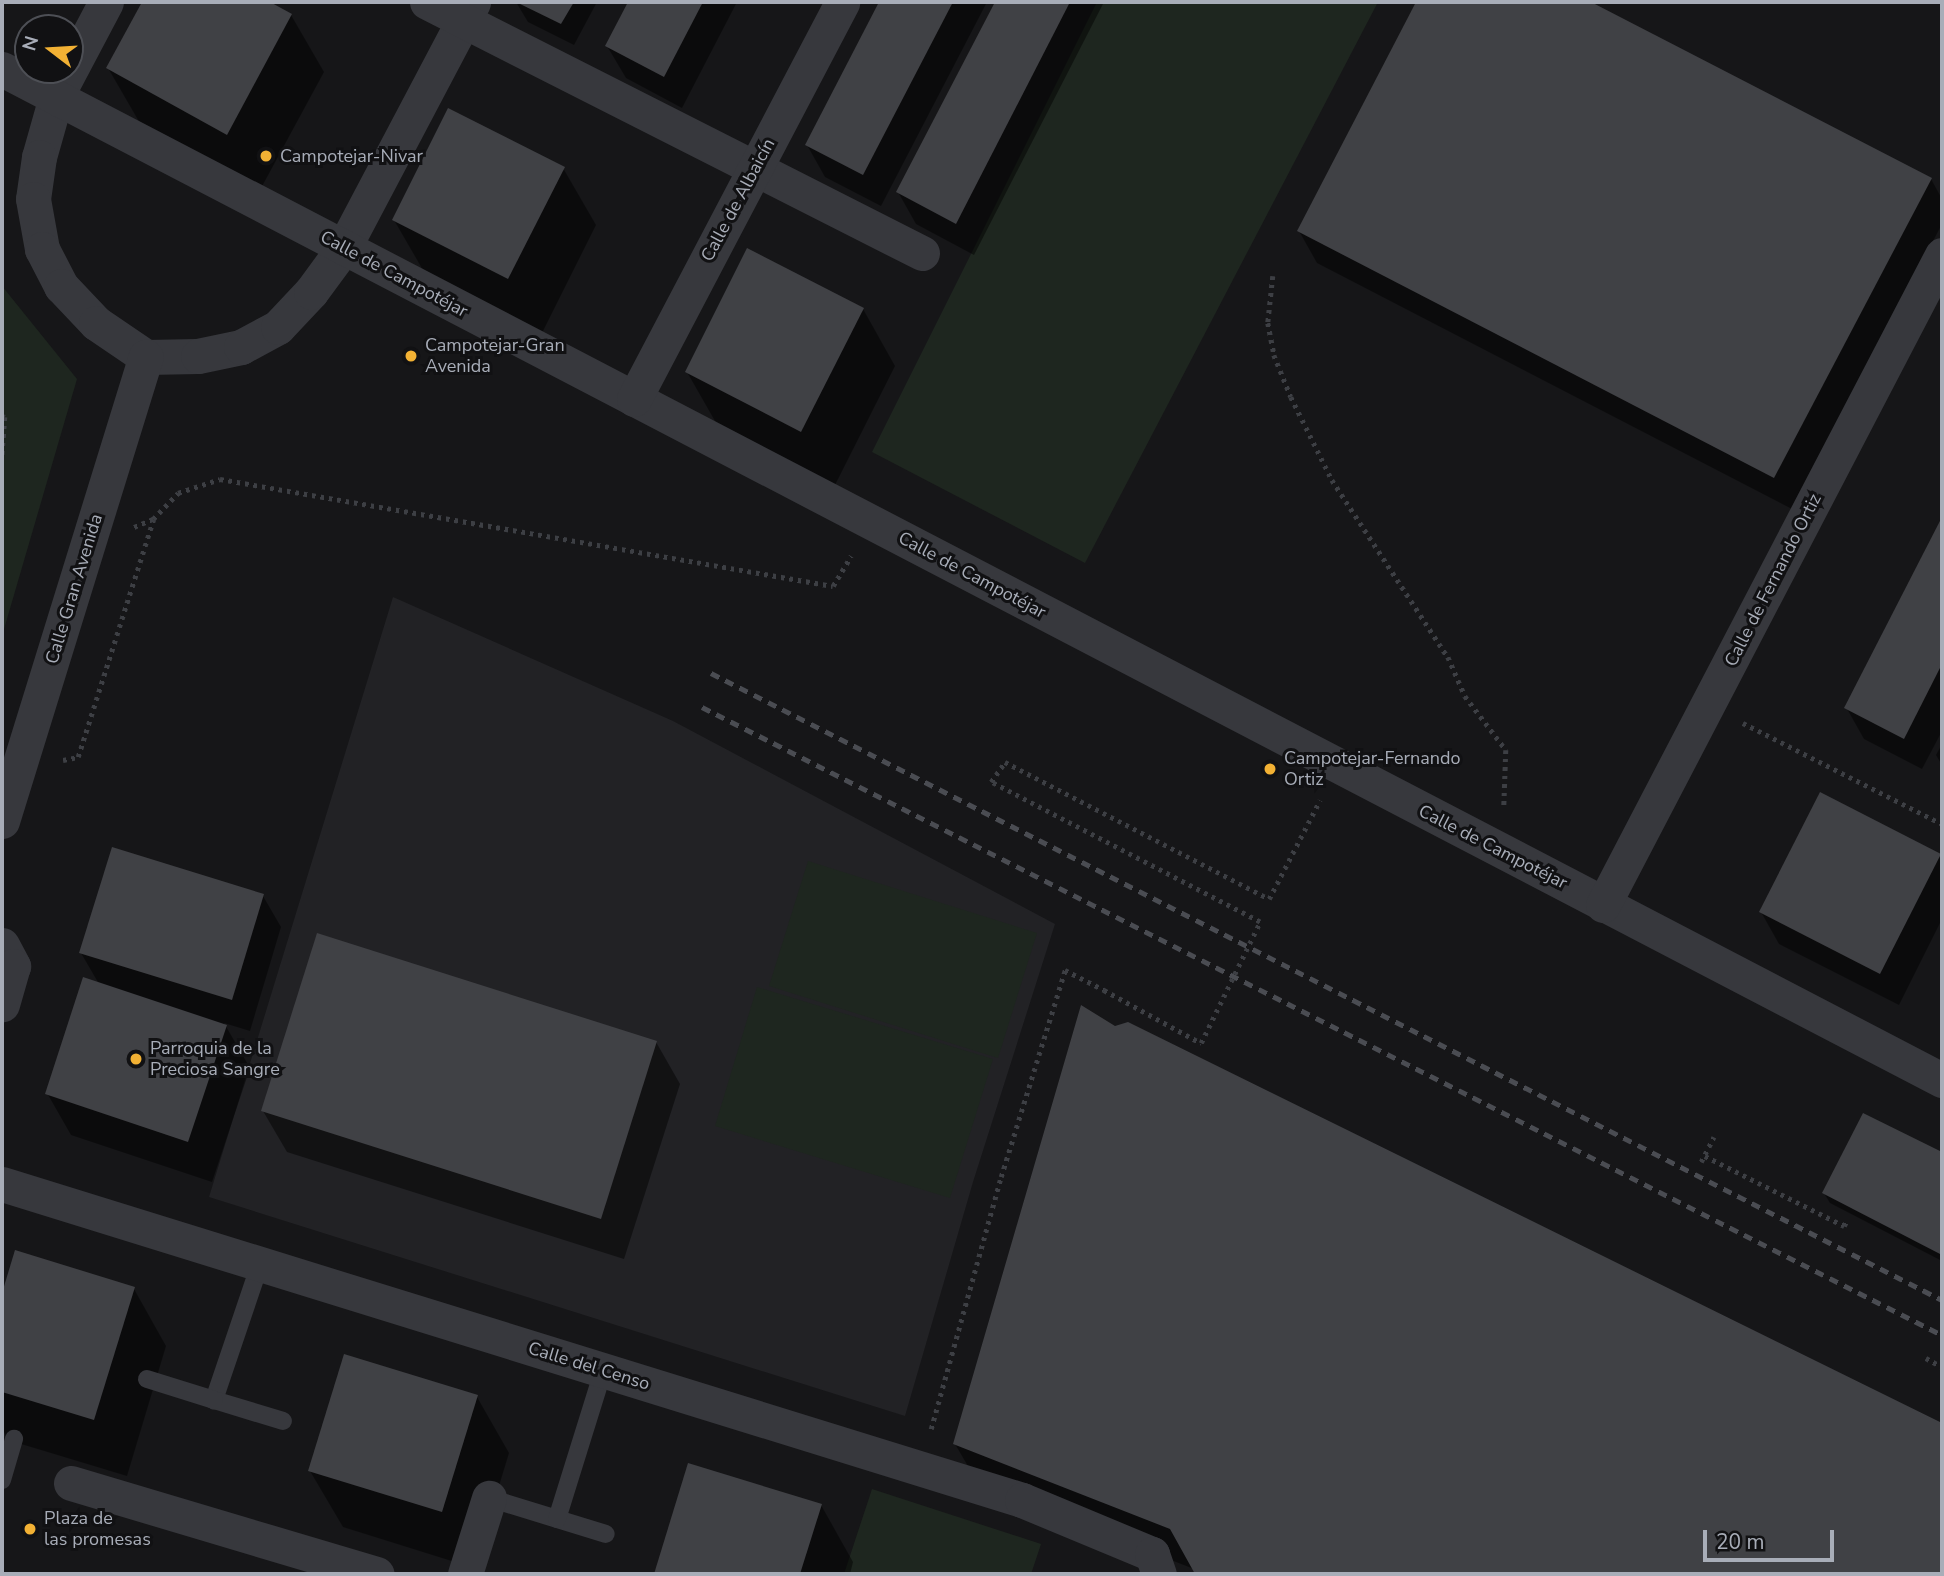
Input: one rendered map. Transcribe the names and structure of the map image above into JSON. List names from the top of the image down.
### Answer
{
  "streets": {
    "street": [
      "Calle de Albaicín",
      "Calle de Campotéjar",
      "Calle de Fernando Ortiz",
      "Calle Gran Avenida",
      "Calle del Censo"
    ]
  },
  "crossings": [
    ["Calle de Albaicín", "Calle de Campotéjar"],
    ["Calle de Campotéjar", "Calle de Fernando Ortiz"]
  ],
  "places": [
    "Campotejar-Nivar",
    "Campotejar-Gran Avenida",
    "Campotejar-Fernando Ortiz",
    "Parroquia de la Preciosa Sangre",
    "Plaza de las promesas"
  ],
  "scale_bar": "20 m",
  "north": "left"
}
